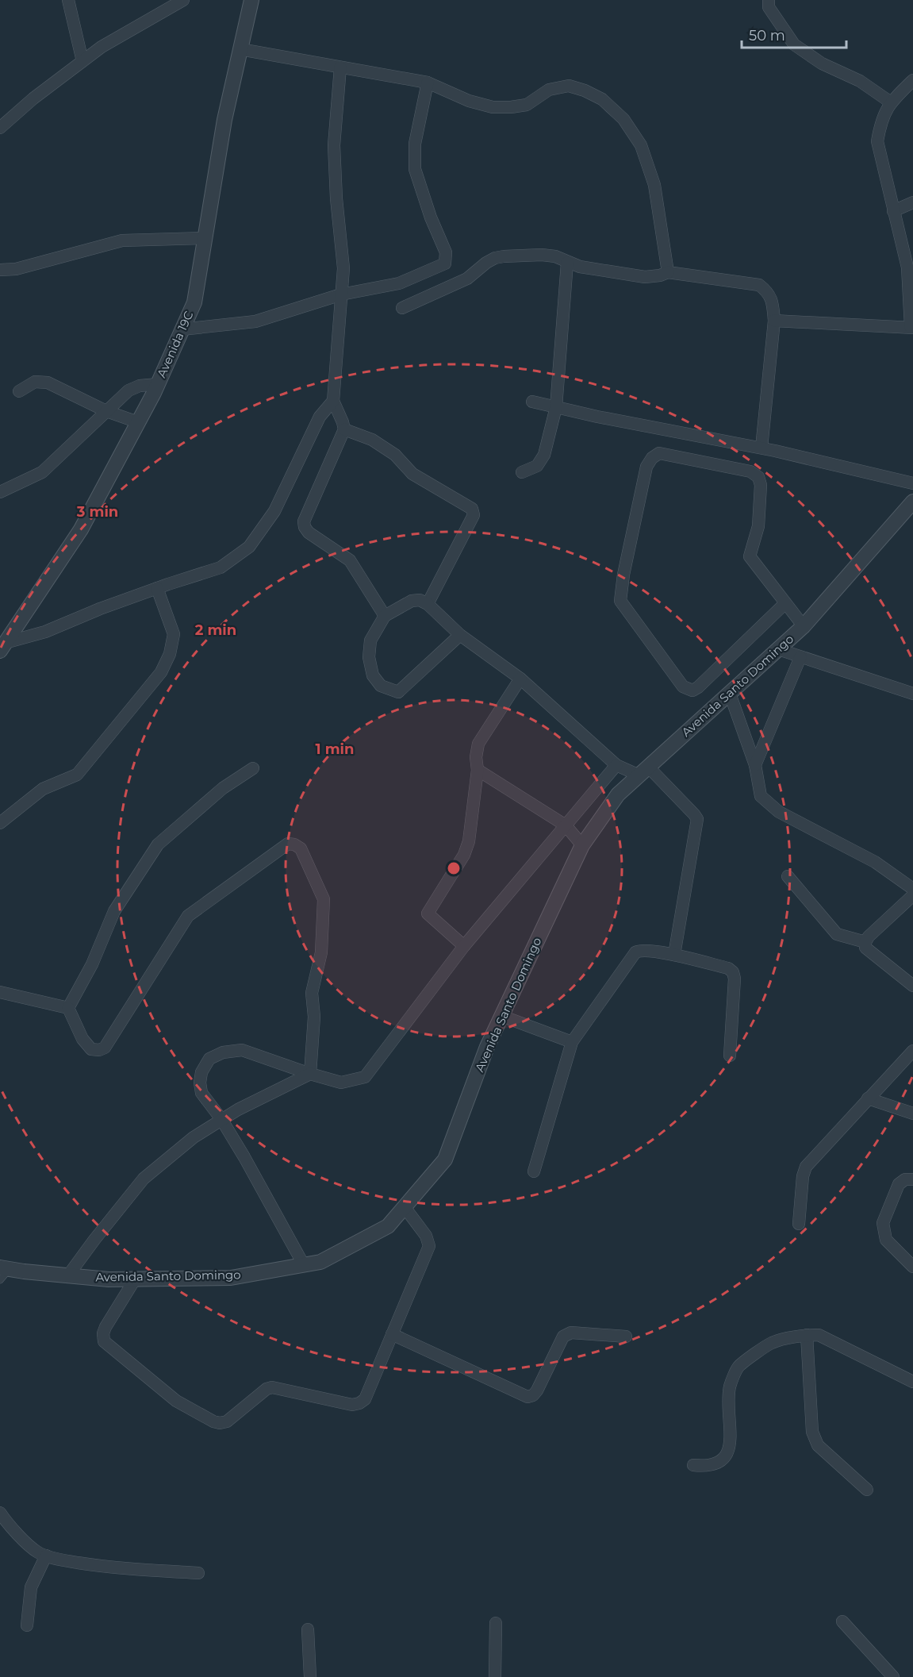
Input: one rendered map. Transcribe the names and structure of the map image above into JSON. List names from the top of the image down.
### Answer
{
  "streets": {
    "street": ["Avenida 19C", "Avenida Santo Domingo"]
  },
  "scale_bar": "50 m",
  "rings": ["3 min", "2 min", "1 min"]
}
